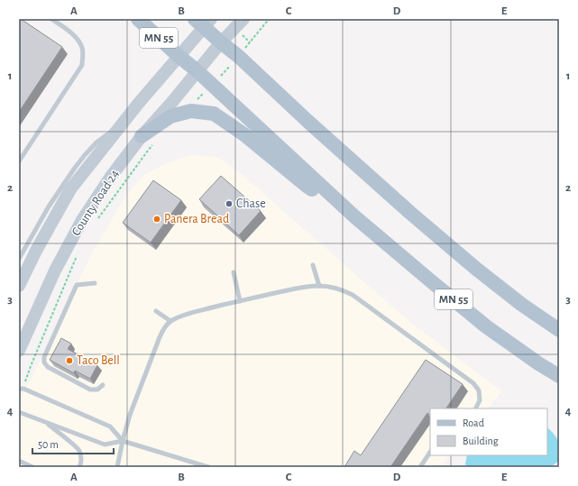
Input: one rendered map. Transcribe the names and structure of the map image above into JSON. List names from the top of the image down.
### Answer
{
  "streets": {
    "main road": ["MN 55"],
    "street": ["County Road 24"]
  },
  "crossings": [
    ["MN 55", "County Road 24"]
  ],
  "places": ["Chase", "Panera Bread", "Taco Bell"],
  "legend": ["Road", "Building"],
  "scale_bar": "50 m",
  "grid": {
    "columns": [
      "A",
      "B",
      "C",
      "D",
      "E"
    ],
    "rows": [
      "1",
      "2",
      "3",
      "4"
    ]
  }
}
